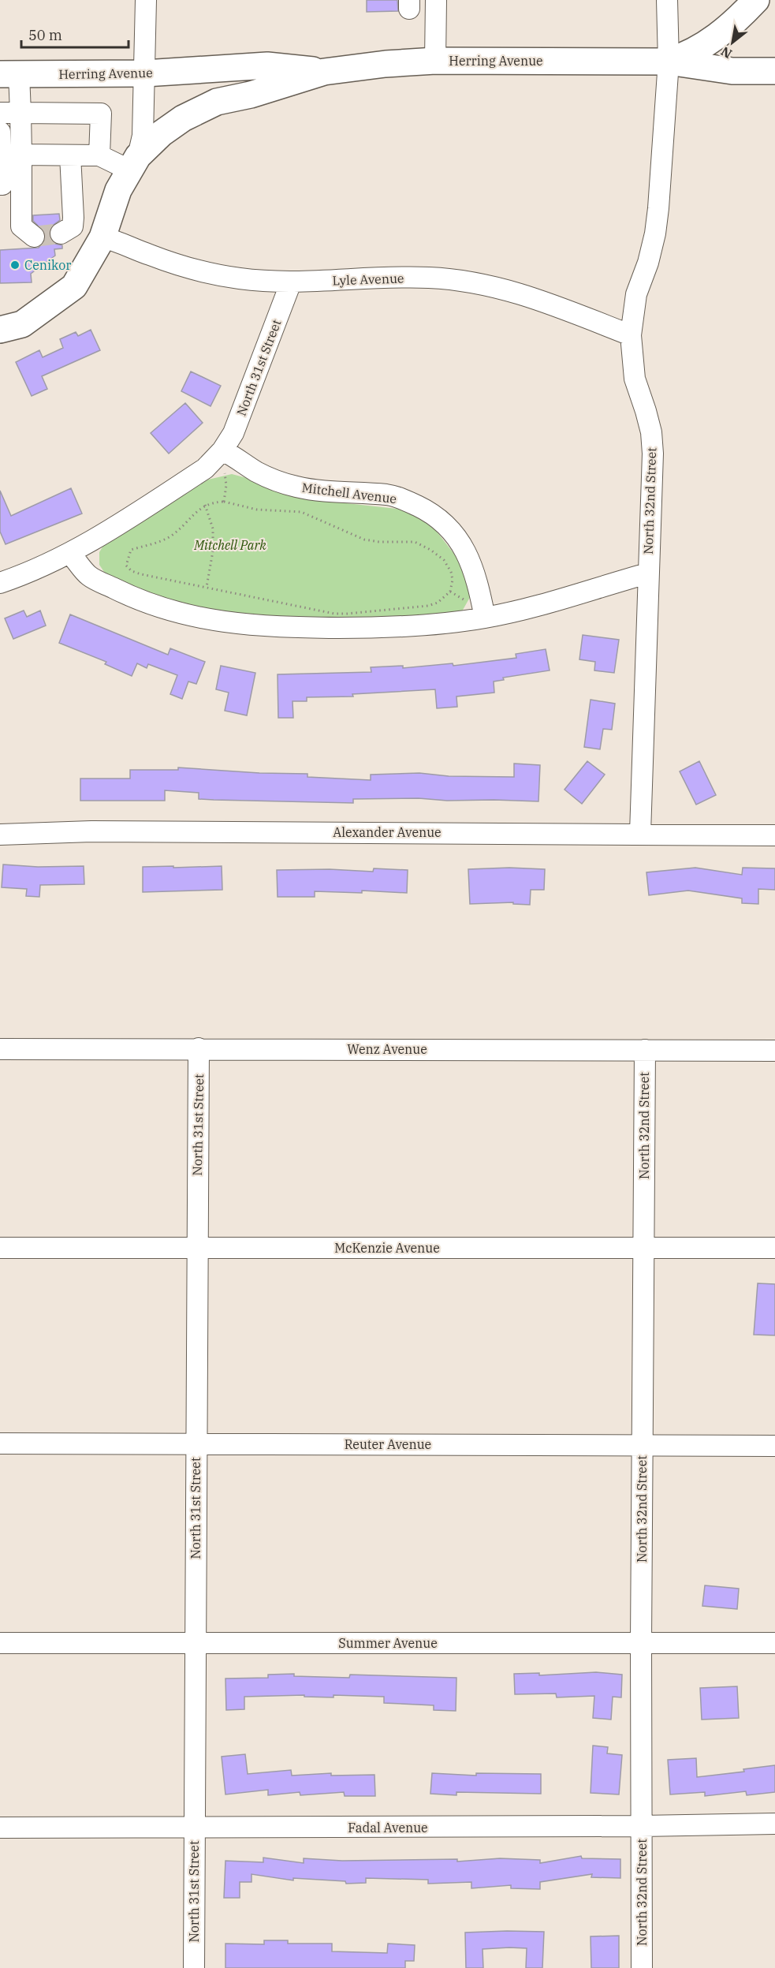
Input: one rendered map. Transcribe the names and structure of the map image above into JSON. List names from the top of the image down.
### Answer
{
  "streets": {
    "main road": ["Herring Avenue"],
    "street": [
      "Lyle Avenue",
      "North 31st Street",
      "Mitchell Avenue",
      "North 32nd Street",
      "Alexander Avenue",
      "Wenz Avenue",
      "McKenzie Avenue",
      "Reuter Avenue",
      "Summer Avenue",
      "Fadal Avenue"
    ]
  },
  "crossings": [
    ["Herring Avenue", "North 32nd Street"],
    ["Lyle Avenue", "North 31st Street"],
    ["Lyle Avenue", "North 32nd Street"],
    ["North 31st Street", "Mitchell Avenue"],
    ["North 31st Street", "Wenz Avenue"],
    ["North 31st Street", "McKenzie Avenue"],
    ["North 31st Street", "Reuter Avenue"],
    ["North 31st Street", "Summer Avenue"],
    ["North 31st Street", "Fadal Avenue"],
    ["North 32nd Street", "Alexander Avenue"],
    ["North 32nd Street", "Wenz Avenue"],
    ["North 32nd Street", "McKenzie Avenue"],
    ["North 32nd Street", "Reuter Avenue"],
    ["North 32nd Street", "Summer Avenue"],
    ["North 32nd Street", "Fadal Avenue"]
  ],
  "parks": ["Mitchell Park"],
  "places": ["Cenikor"],
  "scale_bar": "50 m",
  "north": "bottom left"
}
